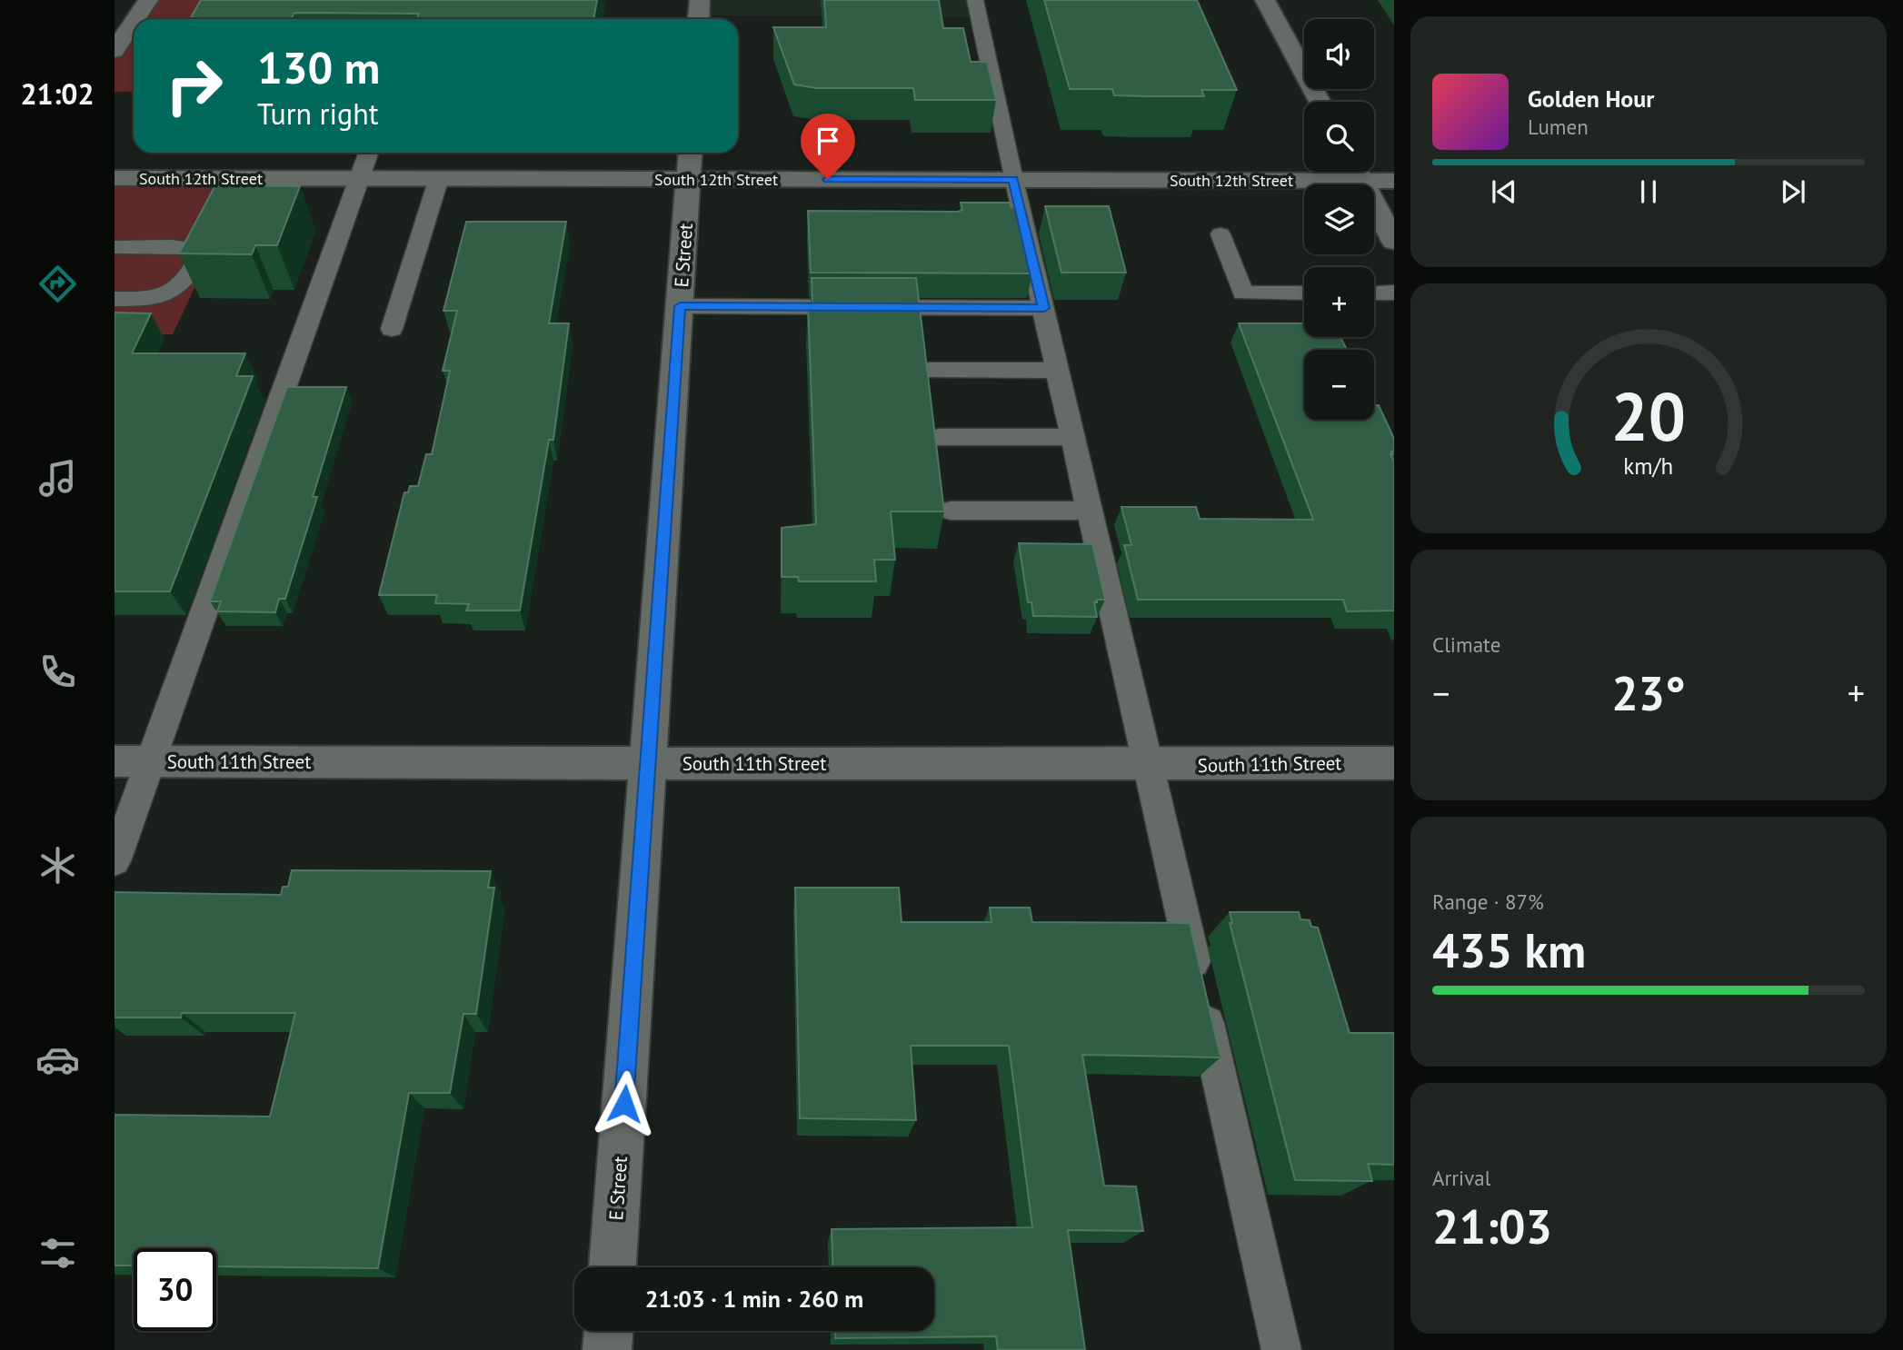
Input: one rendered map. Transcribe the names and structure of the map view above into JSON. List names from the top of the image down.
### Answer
{
  "streets": {
    "street": ["South 12th Street", "E Street", "South 11th Street"]
  },
  "crossings": [
    ["South 12th Street", "E Street"],
    ["E Street", "South 11th Street"]
  ],
  "page": {
    "tabs": "21:02",
    "map_buttons": ["+", "−"],
    "turn": ["130 m", "Turn right"],
    "song": ["Golden Hour", "Lumen"],
    "tile": [
      "Climate",
      ["Range · 87%", "435 km"],
      ["Arrival", "21:03"]
    ],
    "heat": ["−", "23°", "+"],
    "limit": "30",
    "trip": "21:03 · 1 min · 260 m",
    "gauge": ["20", "km/h"]
  }
}
